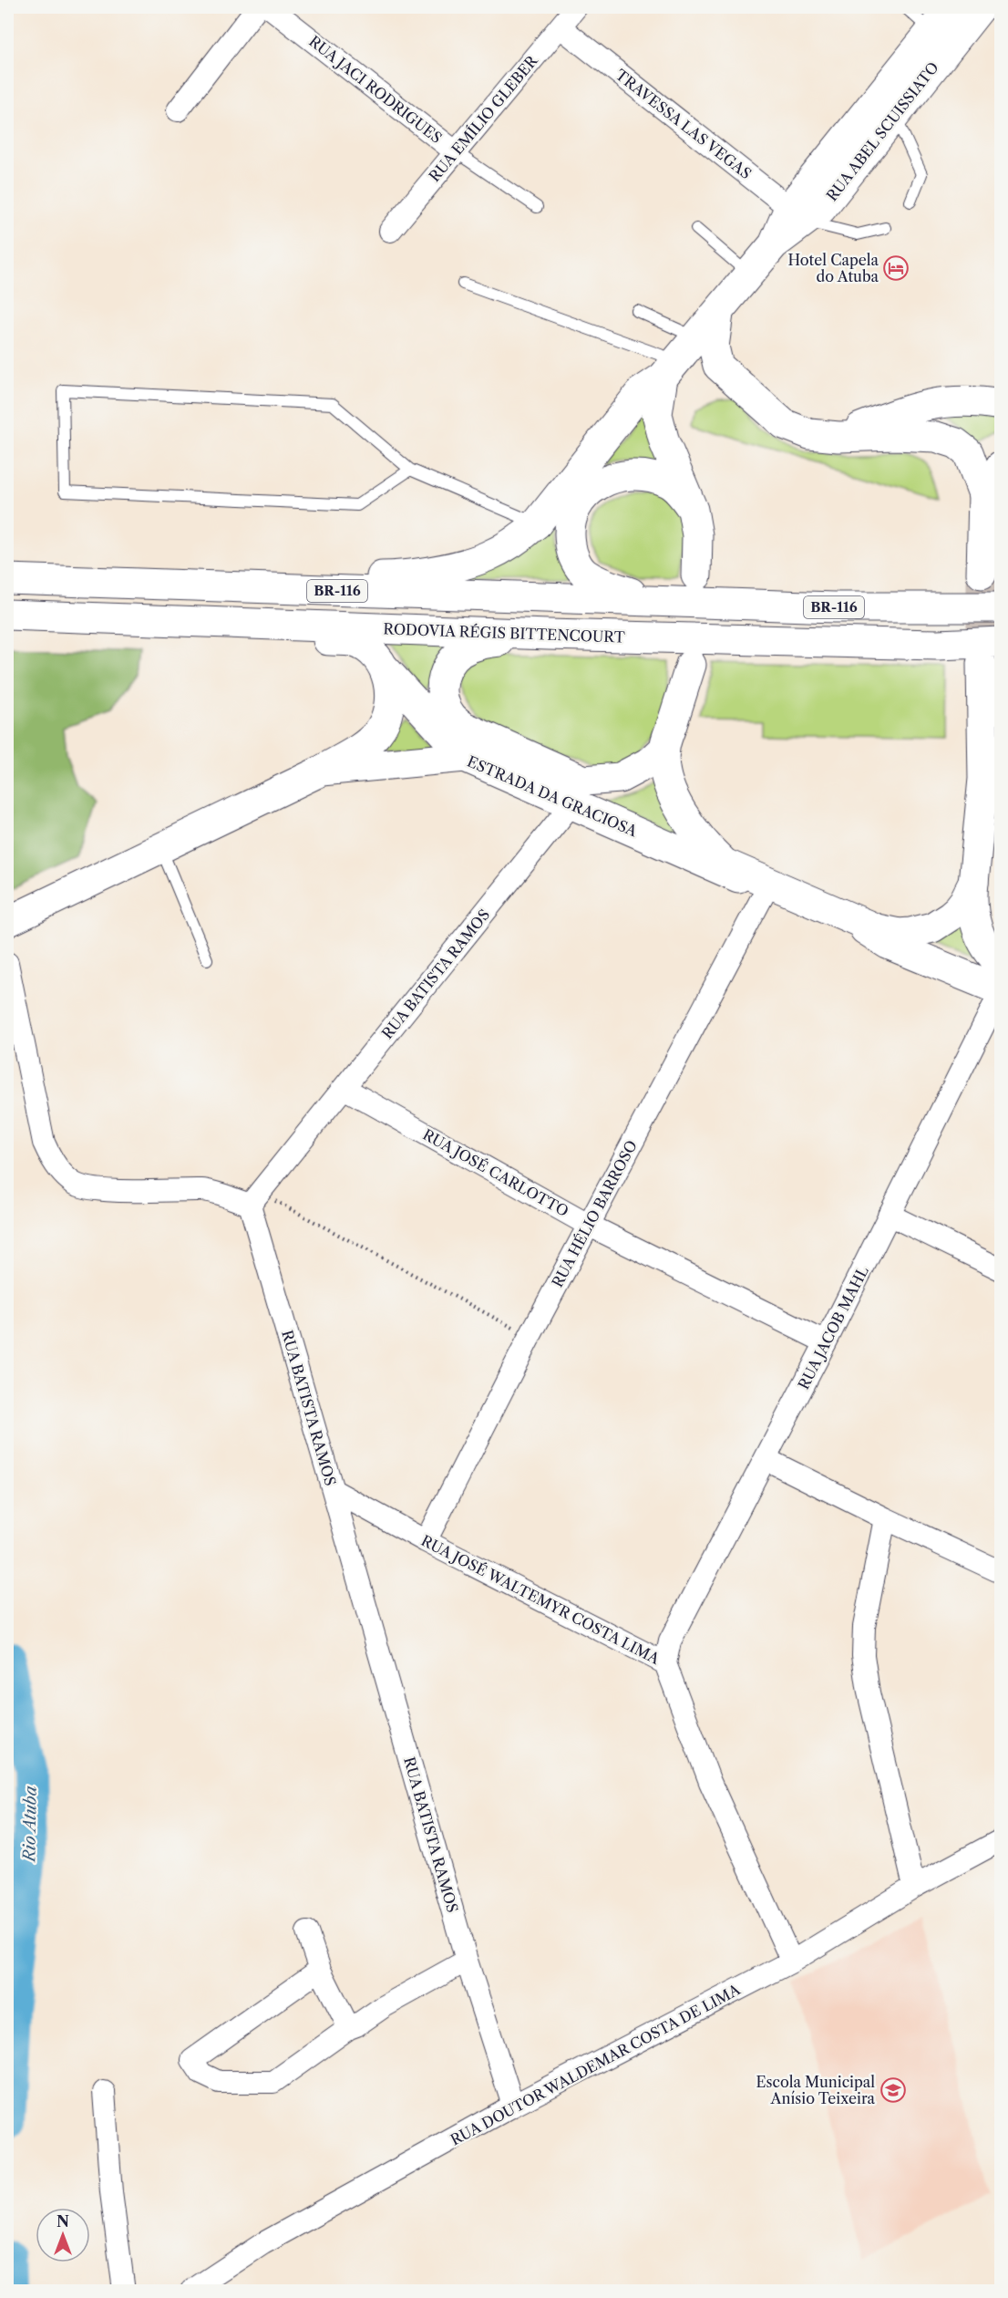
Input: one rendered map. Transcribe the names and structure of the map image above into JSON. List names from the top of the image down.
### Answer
{
  "streets": {
    "main road": [
      "RUA ABEL SCUISSIATO",
      "BR-116",
      "RODOVIA RÉGIS BITTENCOURT",
      "ESTRADA DA GRACIOSA"
    ],
    "street": [
      "RUA JACI RODRIGUES",
      "RUA EMÍLIO GLEBER",
      "TRAVESSA LAS VEGAS",
      "RUA BATISTA RAMOS",
      "RUA JOSÉ CARLOTTO",
      "RUA HÉLIO BARROSO",
      "RUA JACOB MAHL",
      "RUA JOSÉ WALTEMYR COSTA LIMA",
      "RUA DOUTOR WALDEMAR COSTA DE LIMA"
    ]
  },
  "crossings": [
    ["RUA JACI RODRIGUES", "RUA EMÍLIO GLEBER"],
    ["RUA EMÍLIO GLEBER", "TRAVESSA LAS VEGAS"],
    ["TRAVESSA LAS VEGAS", "RUA ABEL SCUISSIATO"],
    ["RUA ABEL SCUISSIATO", "BR-116"],
    ["ESTRADA DA GRACIOSA", "RUA BATISTA RAMOS"],
    ["ESTRADA DA GRACIOSA", "RUA HÉLIO BARROSO"],
    ["ESTRADA DA GRACIOSA", "RUA JACOB MAHL"],
    ["RUA BATISTA RAMOS", "RUA JOSÉ CARLOTTO"],
    ["RUA BATISTA RAMOS", "RUA JOSÉ WALTEMYR COSTA LIMA"],
    ["RUA BATISTA RAMOS", "RUA DOUTOR WALDEMAR COSTA DE LIMA"],
    ["RUA JOSÉ CARLOTTO", "RUA HÉLIO BARROSO"],
    ["RUA JOSÉ CARLOTTO", "RUA JACOB MAHL"],
    ["RUA HÉLIO BARROSO", "RUA JOSÉ WALTEMYR COSTA LIMA"],
    ["RUA JACOB MAHL", "RUA JOSÉ WALTEMYR COSTA LIMA"],
    ["RUA JOSÉ WALTEMYR COSTA LIMA", "RUA DOUTOR WALDEMAR COSTA DE LIMA"]
  ],
  "water": ["Rio Atuba"],
  "places": {
    "hotel": ["Hotel Capela do Atuba"],
    "school or university": ["Escola Municipal Anísio Teixeira"]
  },
  "north": "top"
}
